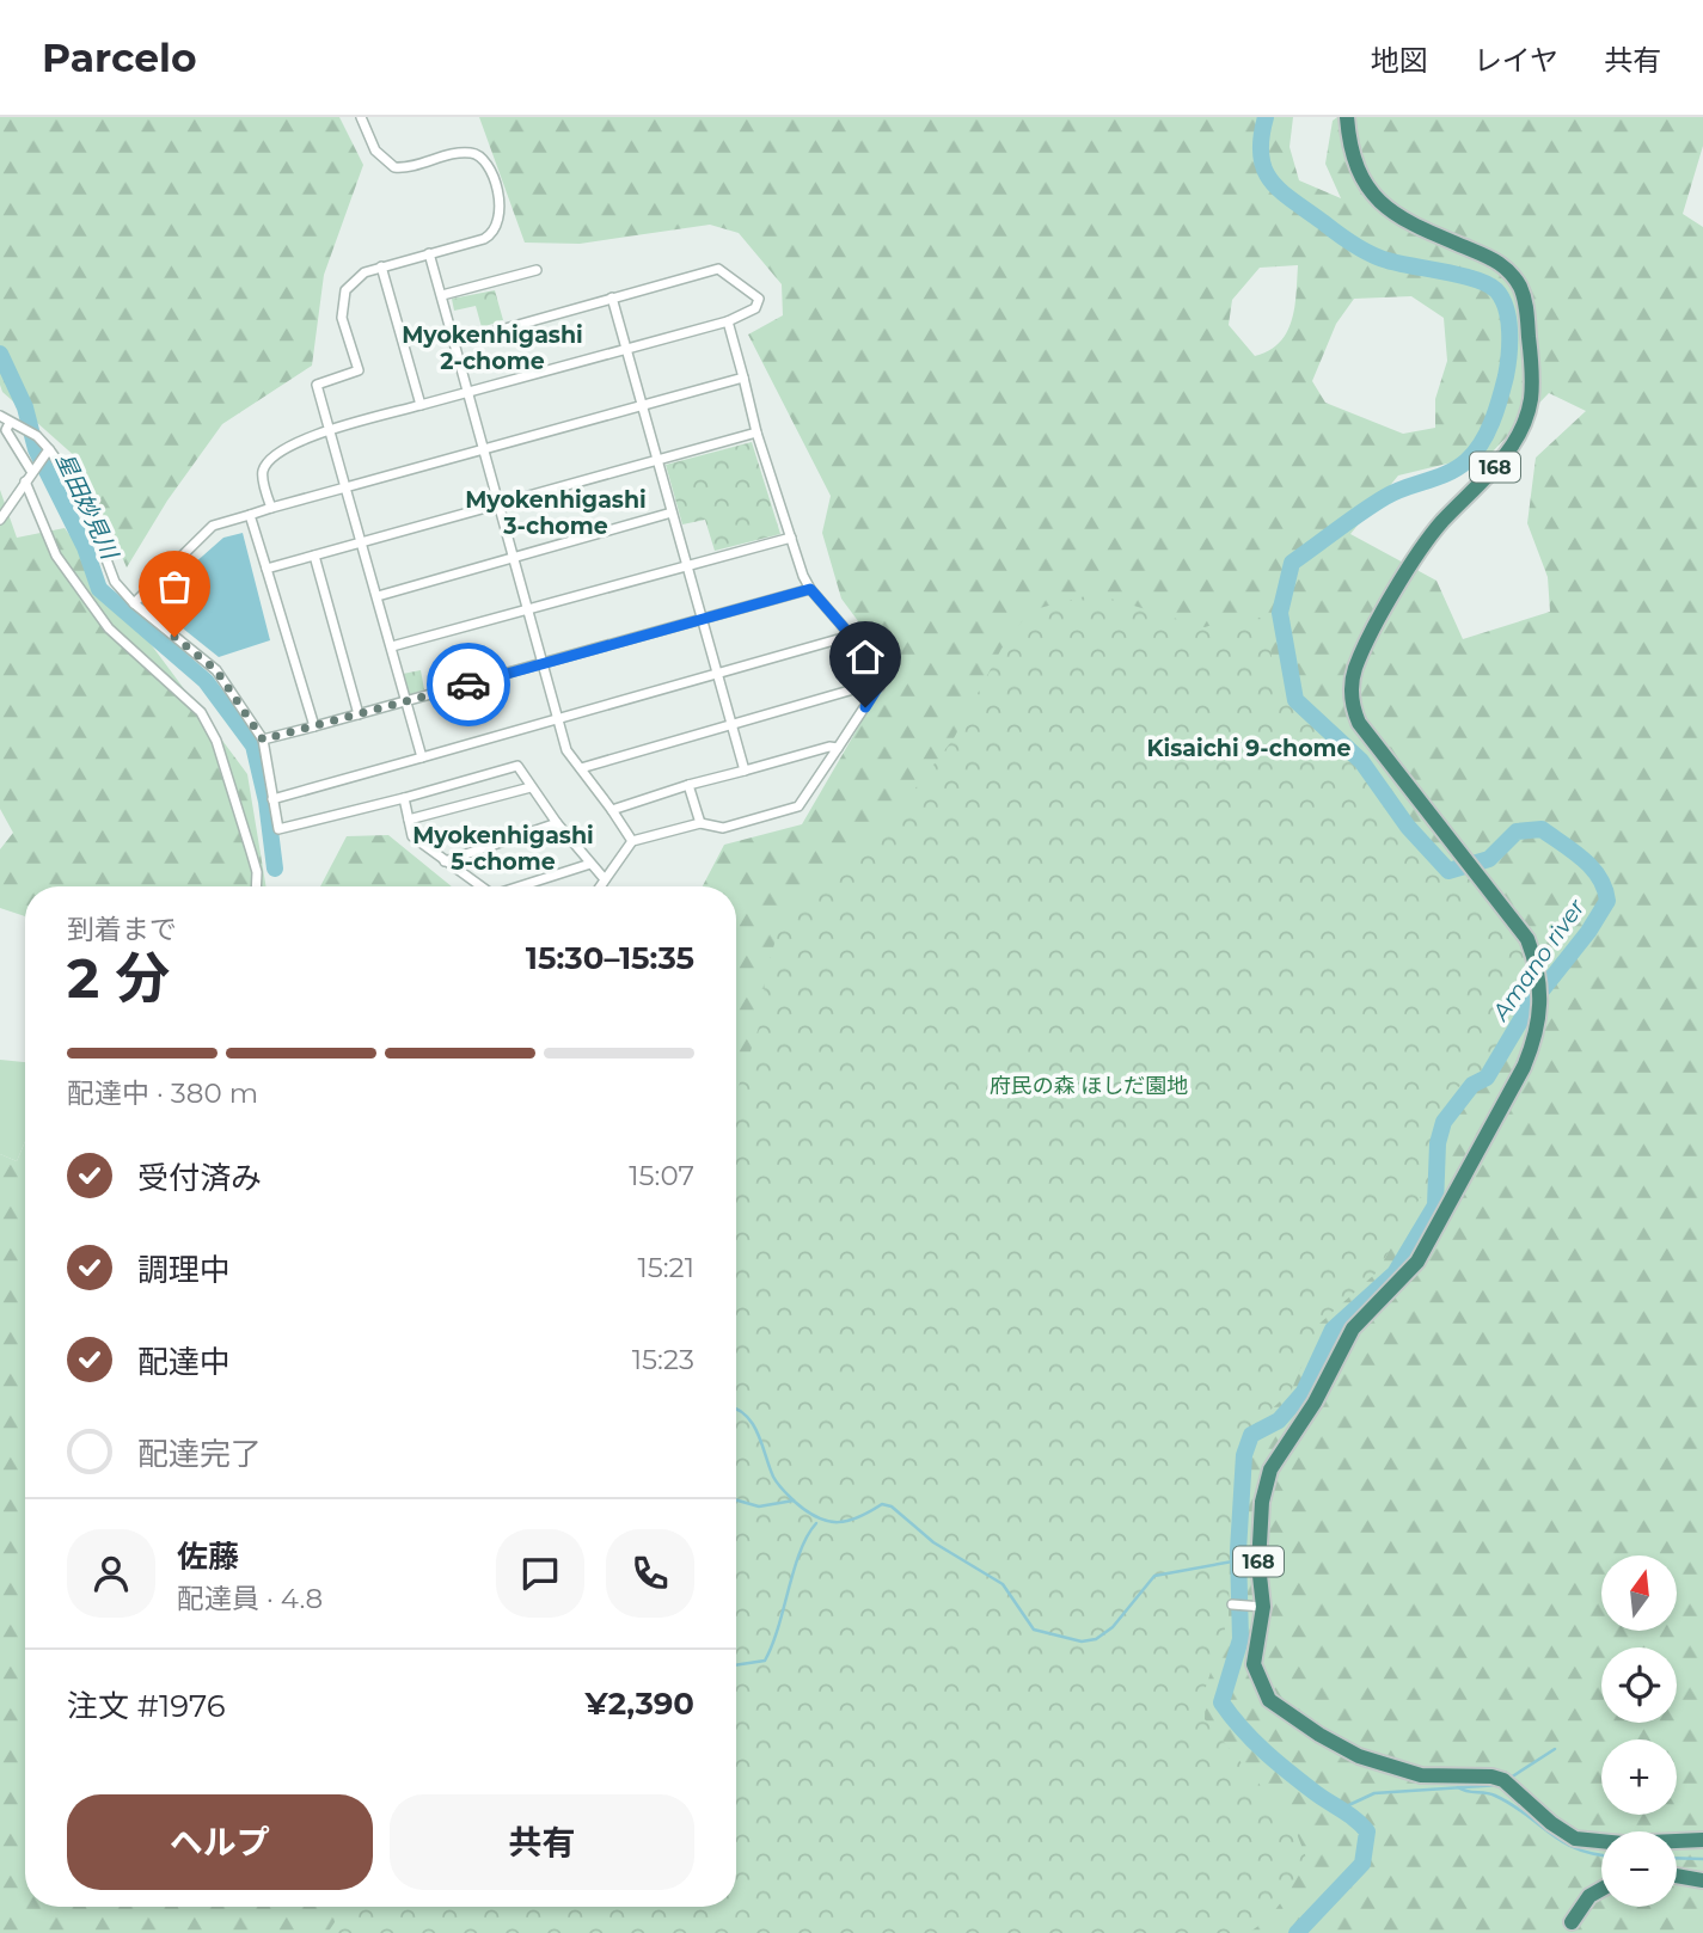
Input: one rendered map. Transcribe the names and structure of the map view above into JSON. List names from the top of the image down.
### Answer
{
  "streets": {
    "highway": ["168"]
  },
  "districts": [
    "Myokenhigashi 2-chome",
    "Myokenhigashi 3-chome",
    "Kisaichi 9-chome",
    "Myokenhigashi 5-chome"
  ],
  "water": ["星田妙見川", "Amano river"],
  "parks": ["府民の森 ほしだ園地"],
  "north": "top",
  "page": {
    "header": "Parcelo",
    "nav": ["地図", "レイヤ", "共有"],
    "heading": ["2 分", "到着まで", "15:30–15:35"],
    "panel": [
      "佐藤",
      "配達員 · 4.8",
      "注文 #1976",
      "¥2,390"
    ],
    "bar": "配達中 · 380 m",
    "list": [
      ["受付済み", "15:07"],
      ["調理中", "15:21"],
      ["配達中", "15:23"],
      "配達完了"
    ],
    "map_buttons": ["+", "−"],
    "buttons": ["ヘルプ", "共有"]
  }
}
